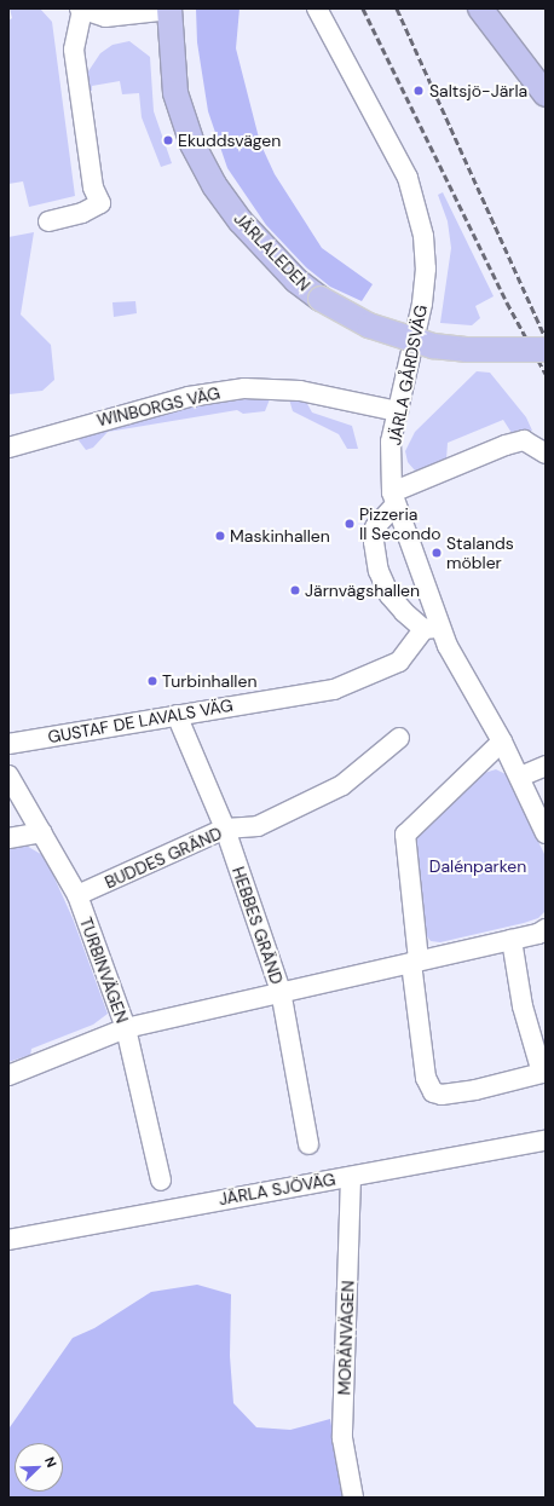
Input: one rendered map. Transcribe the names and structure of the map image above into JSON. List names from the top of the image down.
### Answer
{
  "streets": {
    "main road": ["JÄRLALEDEN"],
    "street": [
      "JÄRLA GÅRDSVÄG",
      "WINBORGS VÄG",
      "GUSTAF DE LAVALS VÄG",
      "BUDDES GRÄND",
      "HEBBES GRÄND",
      "TURBINVÄGEN",
      "JÄRLA SJÖVÄG",
      "MORÄNVÄGEN"
    ]
  },
  "crossings": [
    ["JÄRLA GÅRDSVÄG", "WINBORGS VÄG"],
    ["JÄRLA GÅRDSVÄG", "GUSTAF DE LAVALS VÄG"],
    ["GUSTAF DE LAVALS VÄG", "HEBBES GRÄND"],
    ["BUDDES GRÄND", "HEBBES GRÄND"],
    ["BUDDES GRÄND", "TURBINVÄGEN"],
    ["JÄRLA SJÖVÄG", "MORÄNVÄGEN"]
  ],
  "parks": ["Dalénparken"],
  "places": [
    "Saltsjö-Järla",
    "Ekuddsvägen",
    "Pizzeria Il Secondo",
    "Maskinhallen",
    "Stalands möbler",
    "Järnvägshallen",
    "Turbinhallen"
  ],
  "north": "top right"
}
